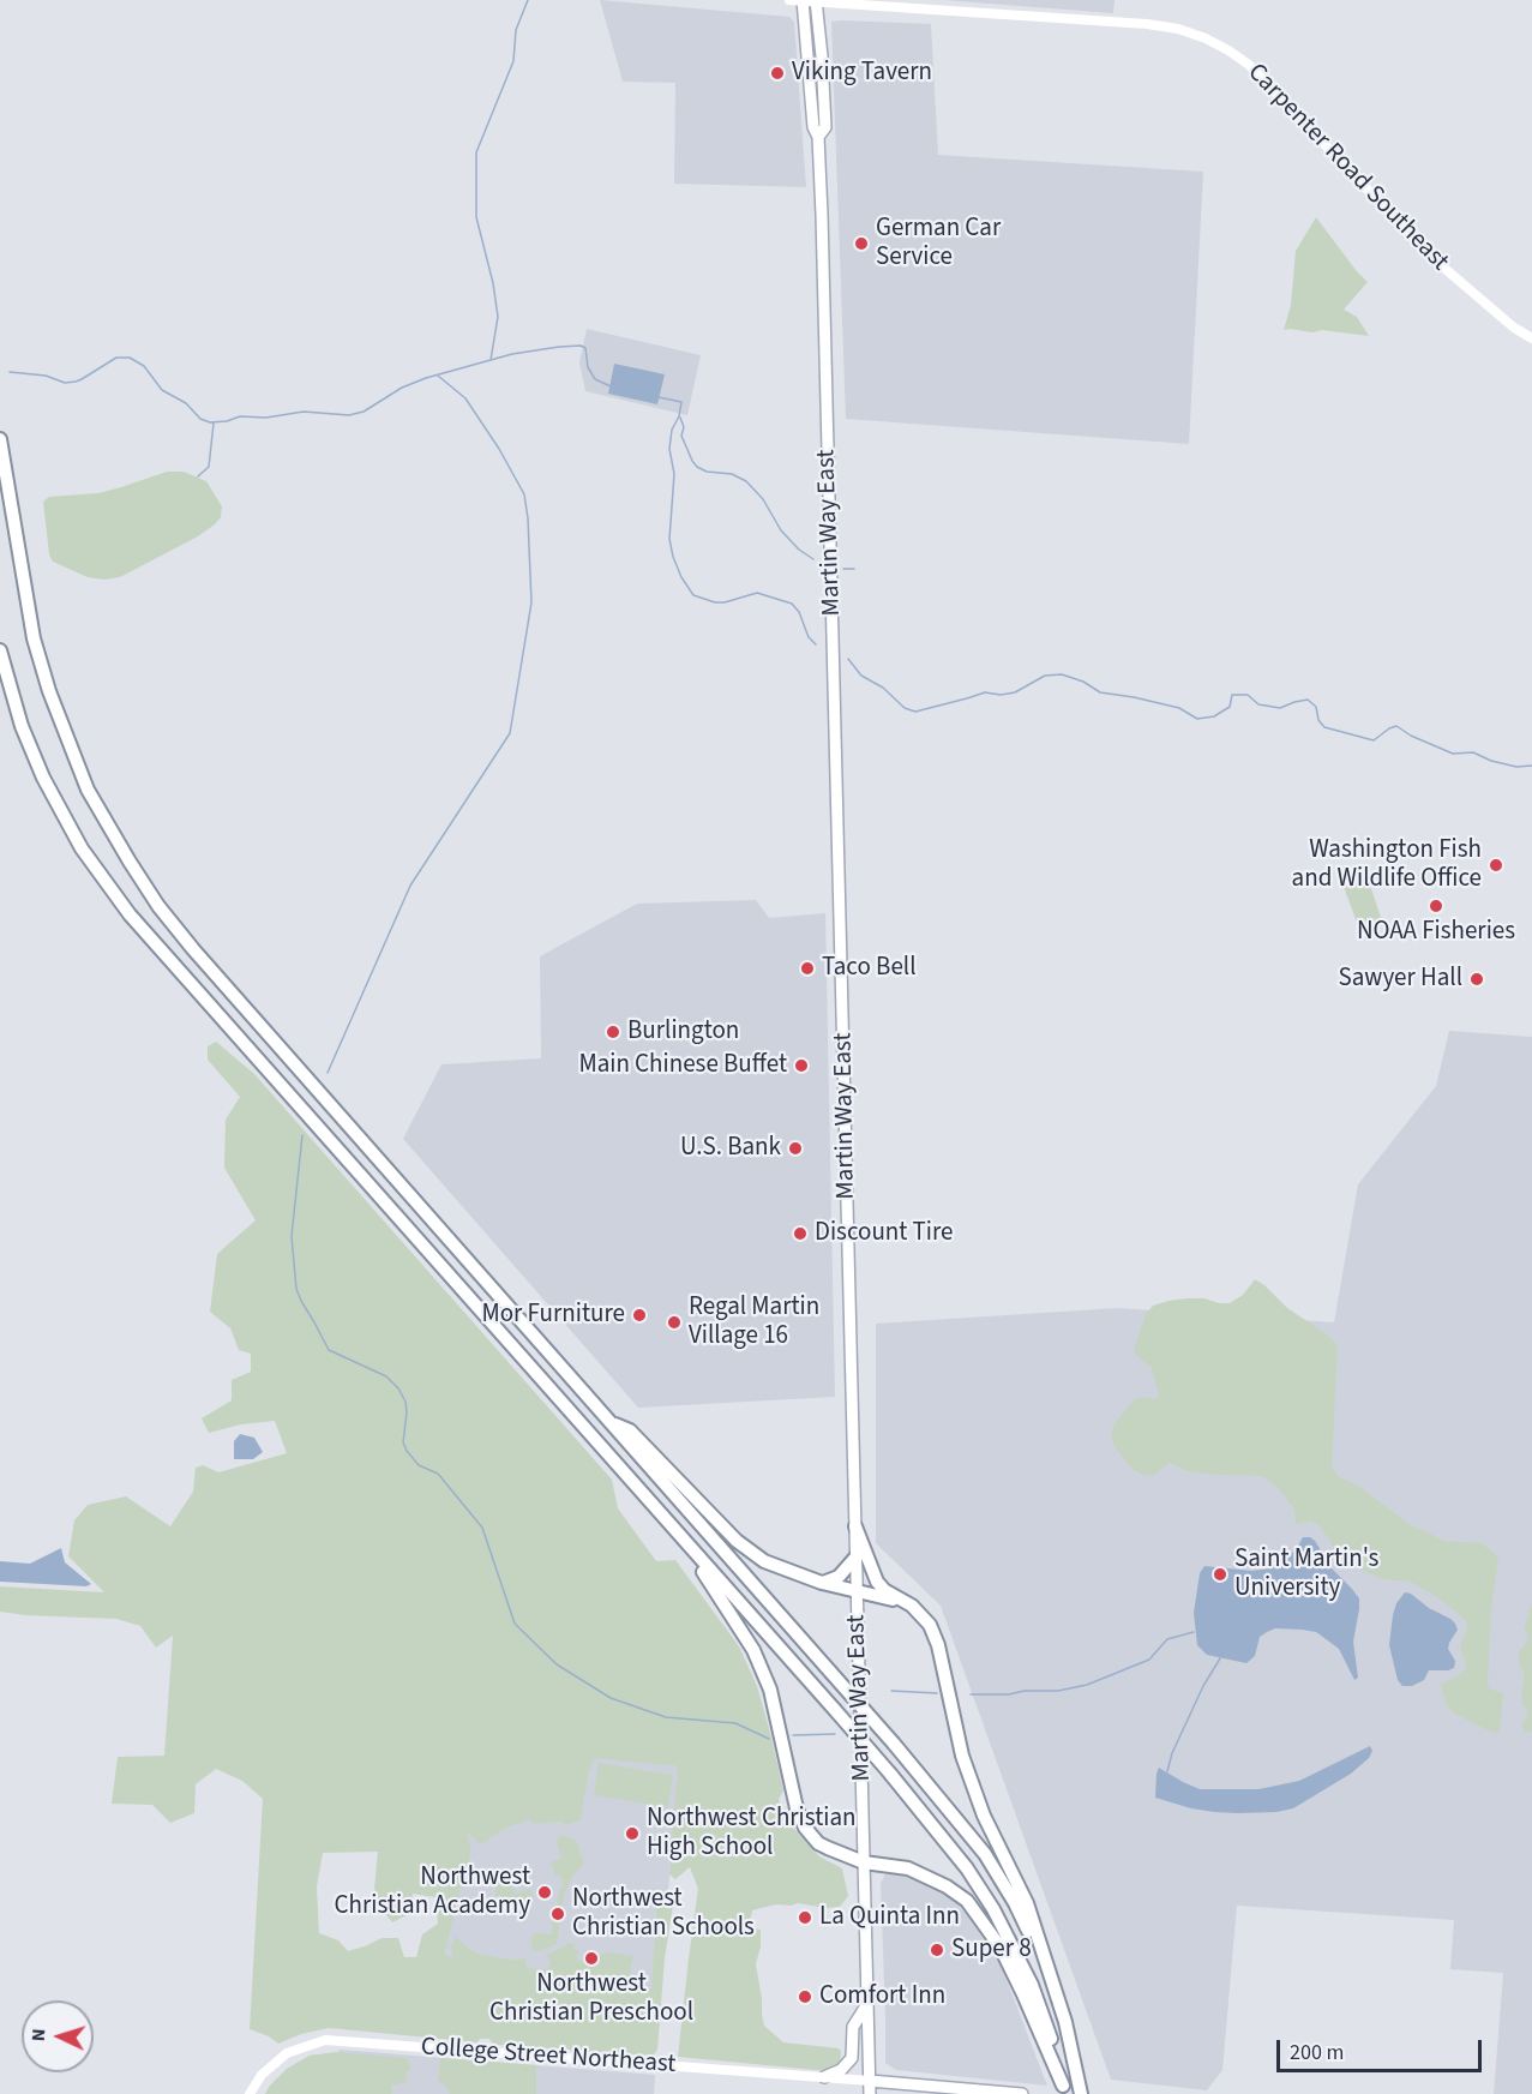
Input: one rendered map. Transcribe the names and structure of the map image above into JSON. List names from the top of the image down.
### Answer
{
  "streets": {
    "main road": ["Carpenter Road Southeast", "Martin Way East", "College Street Northeast"]
  },
  "crossings": [
    ["Carpenter Road Southeast", "Martin Way East"],
    ["Martin Way East", "College Street Northeast"]
  ],
  "places": [
    "Viking Tavern",
    "German Car Service",
    "Washington Fish and Wildlife Office",
    "NOAA Fisheries",
    "Taco Bell",
    "Sawyer Hall",
    "Burlington",
    "Main Chinese Buffet",
    "U.S. Bank",
    "Discount Tire",
    "Mor Furniture",
    "Regal Martin Village 16",
    "Saint Martin's University",
    "Northwest Christian High School",
    "Northwest Christian Academy",
    "Northwest Christian Schools",
    "La Quinta Inn",
    "Super 8",
    "Northwest Christian Preschool",
    "Comfort Inn"
  ],
  "scale_bar": "200 m",
  "north": "left"
}
